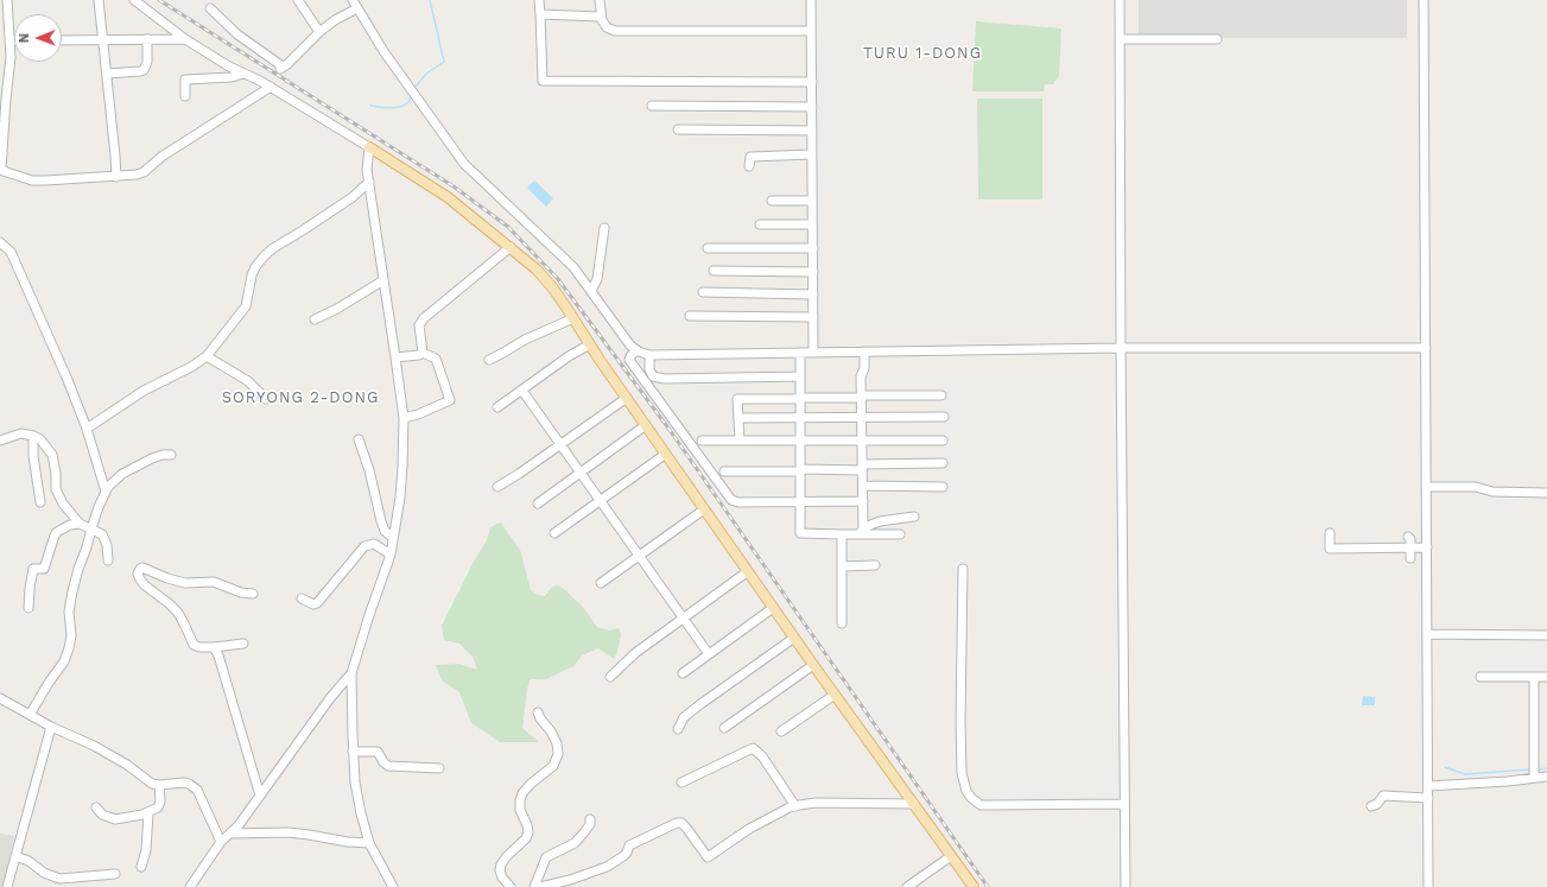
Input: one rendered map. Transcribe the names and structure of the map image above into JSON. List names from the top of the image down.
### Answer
{
  "districts": ["TURU 1-DONG", "SORYONG 2-DONG"],
  "north": "left"
}
